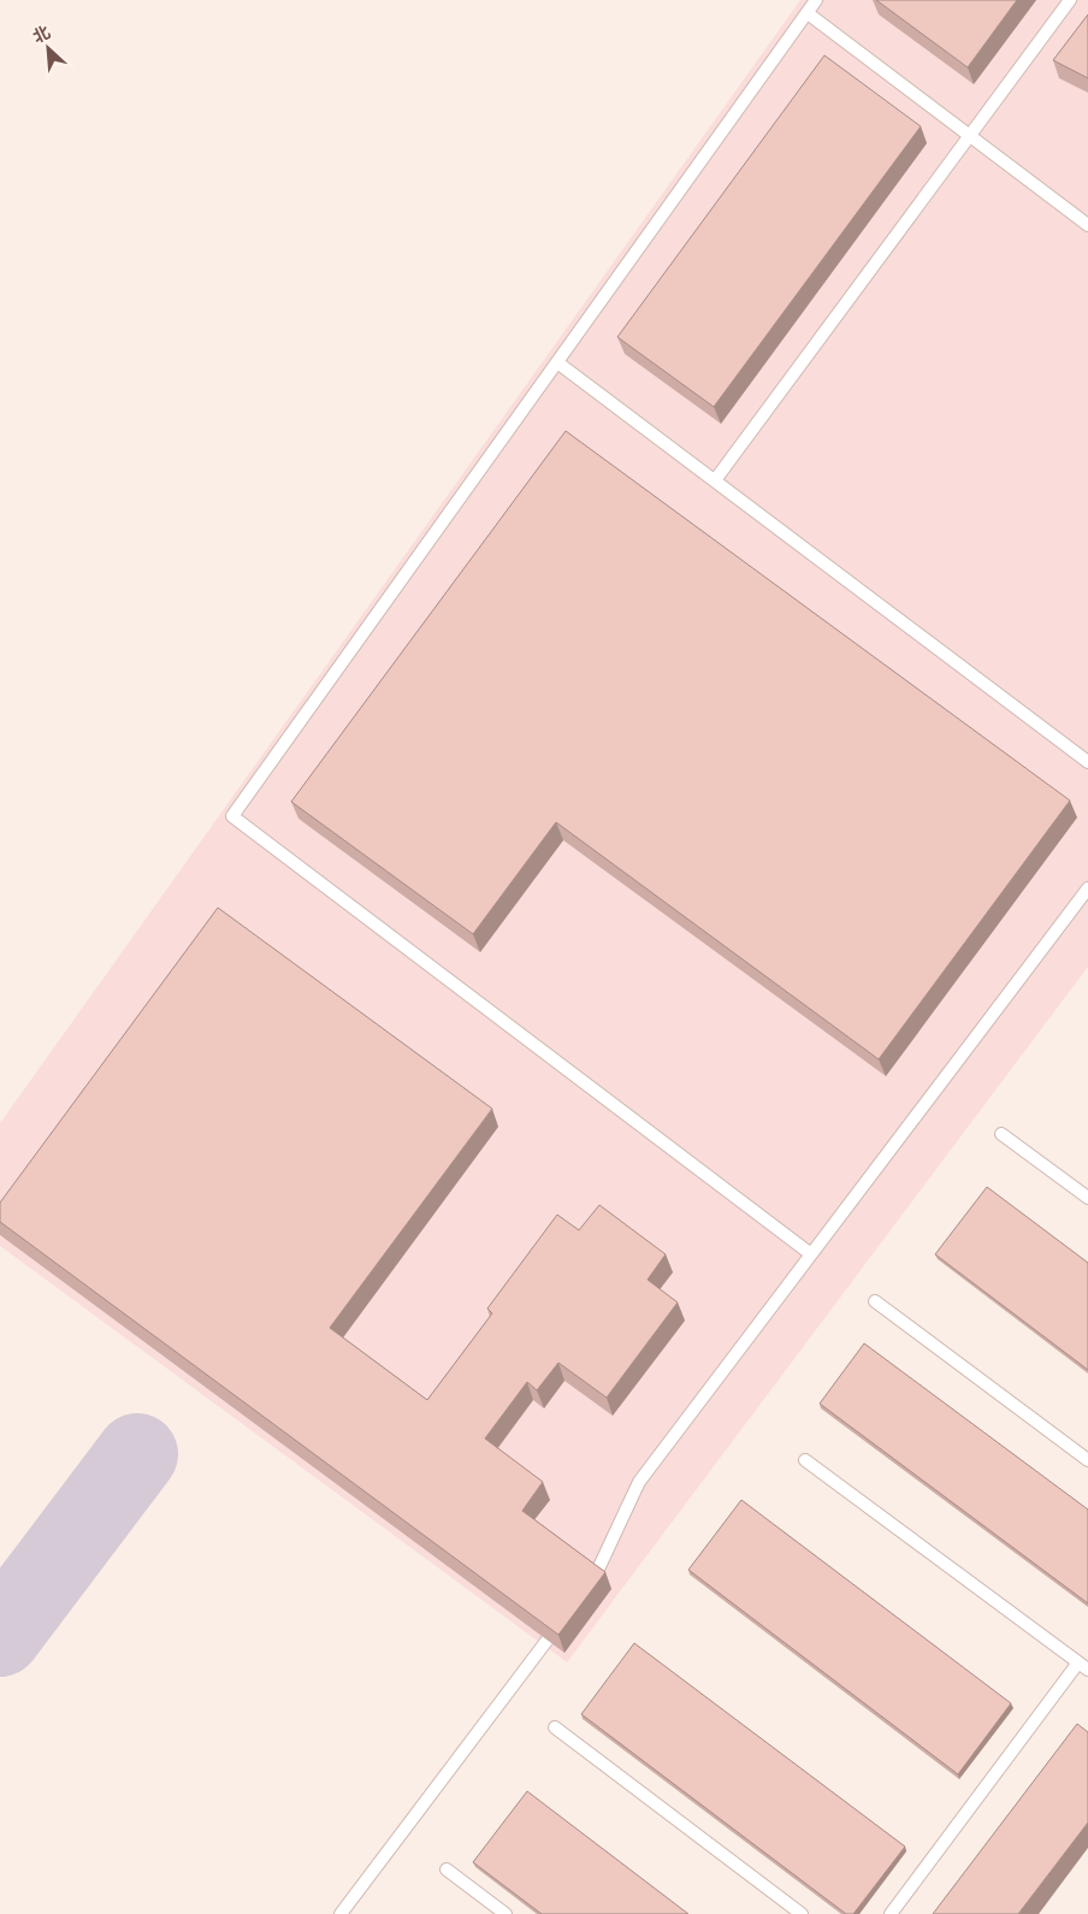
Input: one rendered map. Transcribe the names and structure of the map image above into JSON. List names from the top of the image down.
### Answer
{
  "north": "top left"
}
